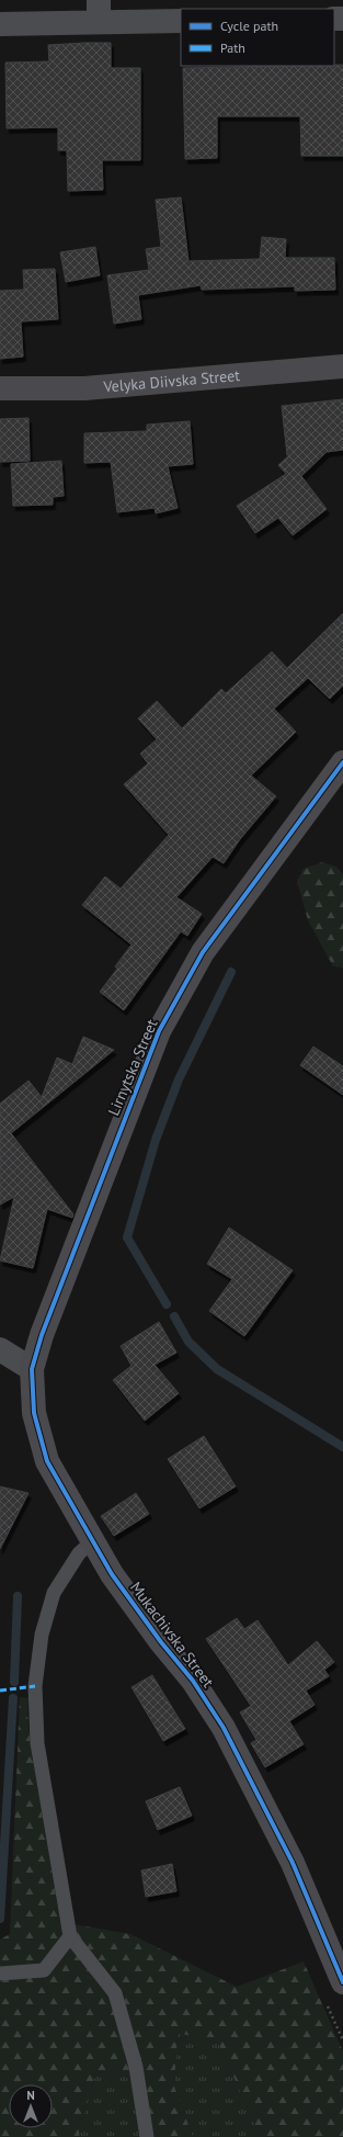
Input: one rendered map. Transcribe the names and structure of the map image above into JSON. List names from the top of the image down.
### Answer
{
  "streets": {
    "street": ["Velyka Diivska Street", "Lirnytska Street", "Mukachivska Street"]
  },
  "crossings": [
    ["Lirnytska Street", "Mukachivska Street"]
  ],
  "legend": ["Cycle path", "Path"],
  "north": "top"
}
